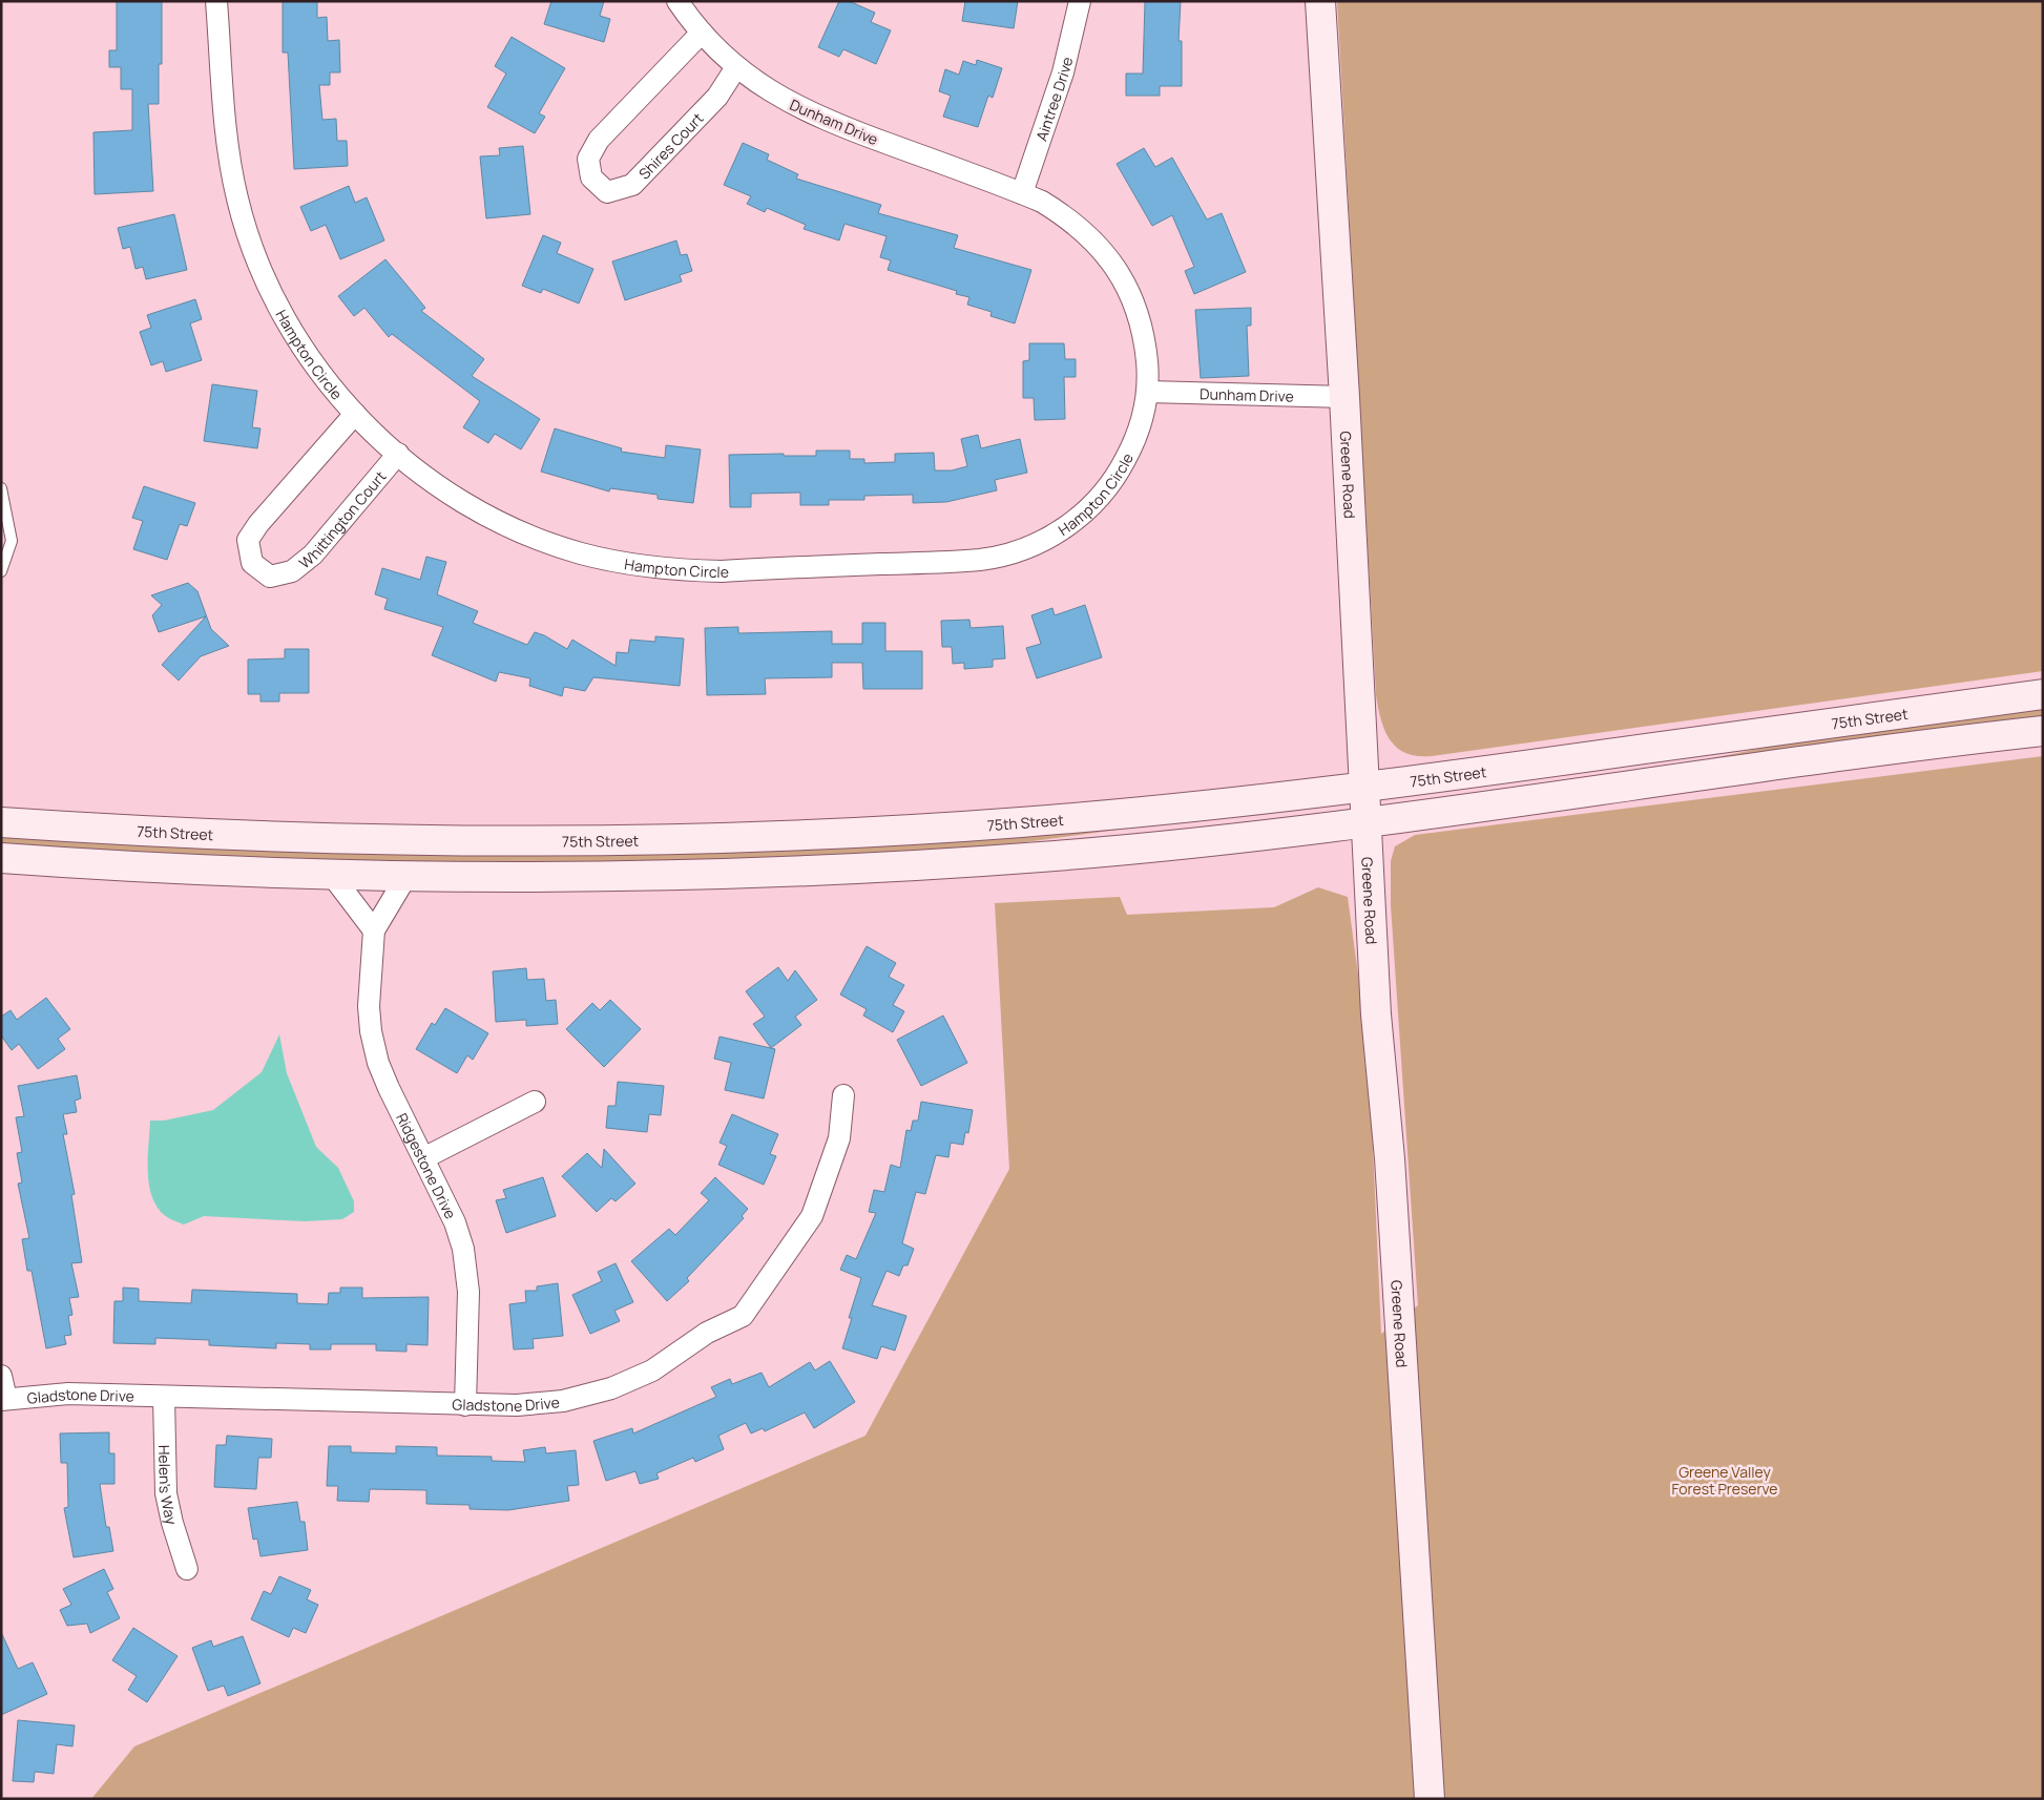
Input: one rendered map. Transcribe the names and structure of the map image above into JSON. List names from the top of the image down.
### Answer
{
  "streets": {
    "main road": ["Greene Road", "75th Street"],
    "street": [
      "Aintree Drive",
      "Dunham Drive",
      "Shires Court",
      "Hampton Circle",
      "Whittington Court",
      "Ridgestone Drive",
      "Gladstone Drive",
      "Helen's Way"
    ]
  },
  "crossings": [
    ["Aintree Drive", "Dunham Drive"],
    ["Aintree Drive", "Hampton Circle"],
    ["Dunham Drive", "Shires Court"],
    ["Dunham Drive", "Hampton Circle"],
    ["Dunham Drive", "Greene Road"],
    ["Hampton Circle", "Whittington Court"],
    ["Greene Road", "75th Street"],
    ["Ridgestone Drive", "Gladstone Drive"],
    ["Gladstone Drive", "Helen's Way"]
  ],
  "parks": ["Greene Valley Forest Preserve"]
}
